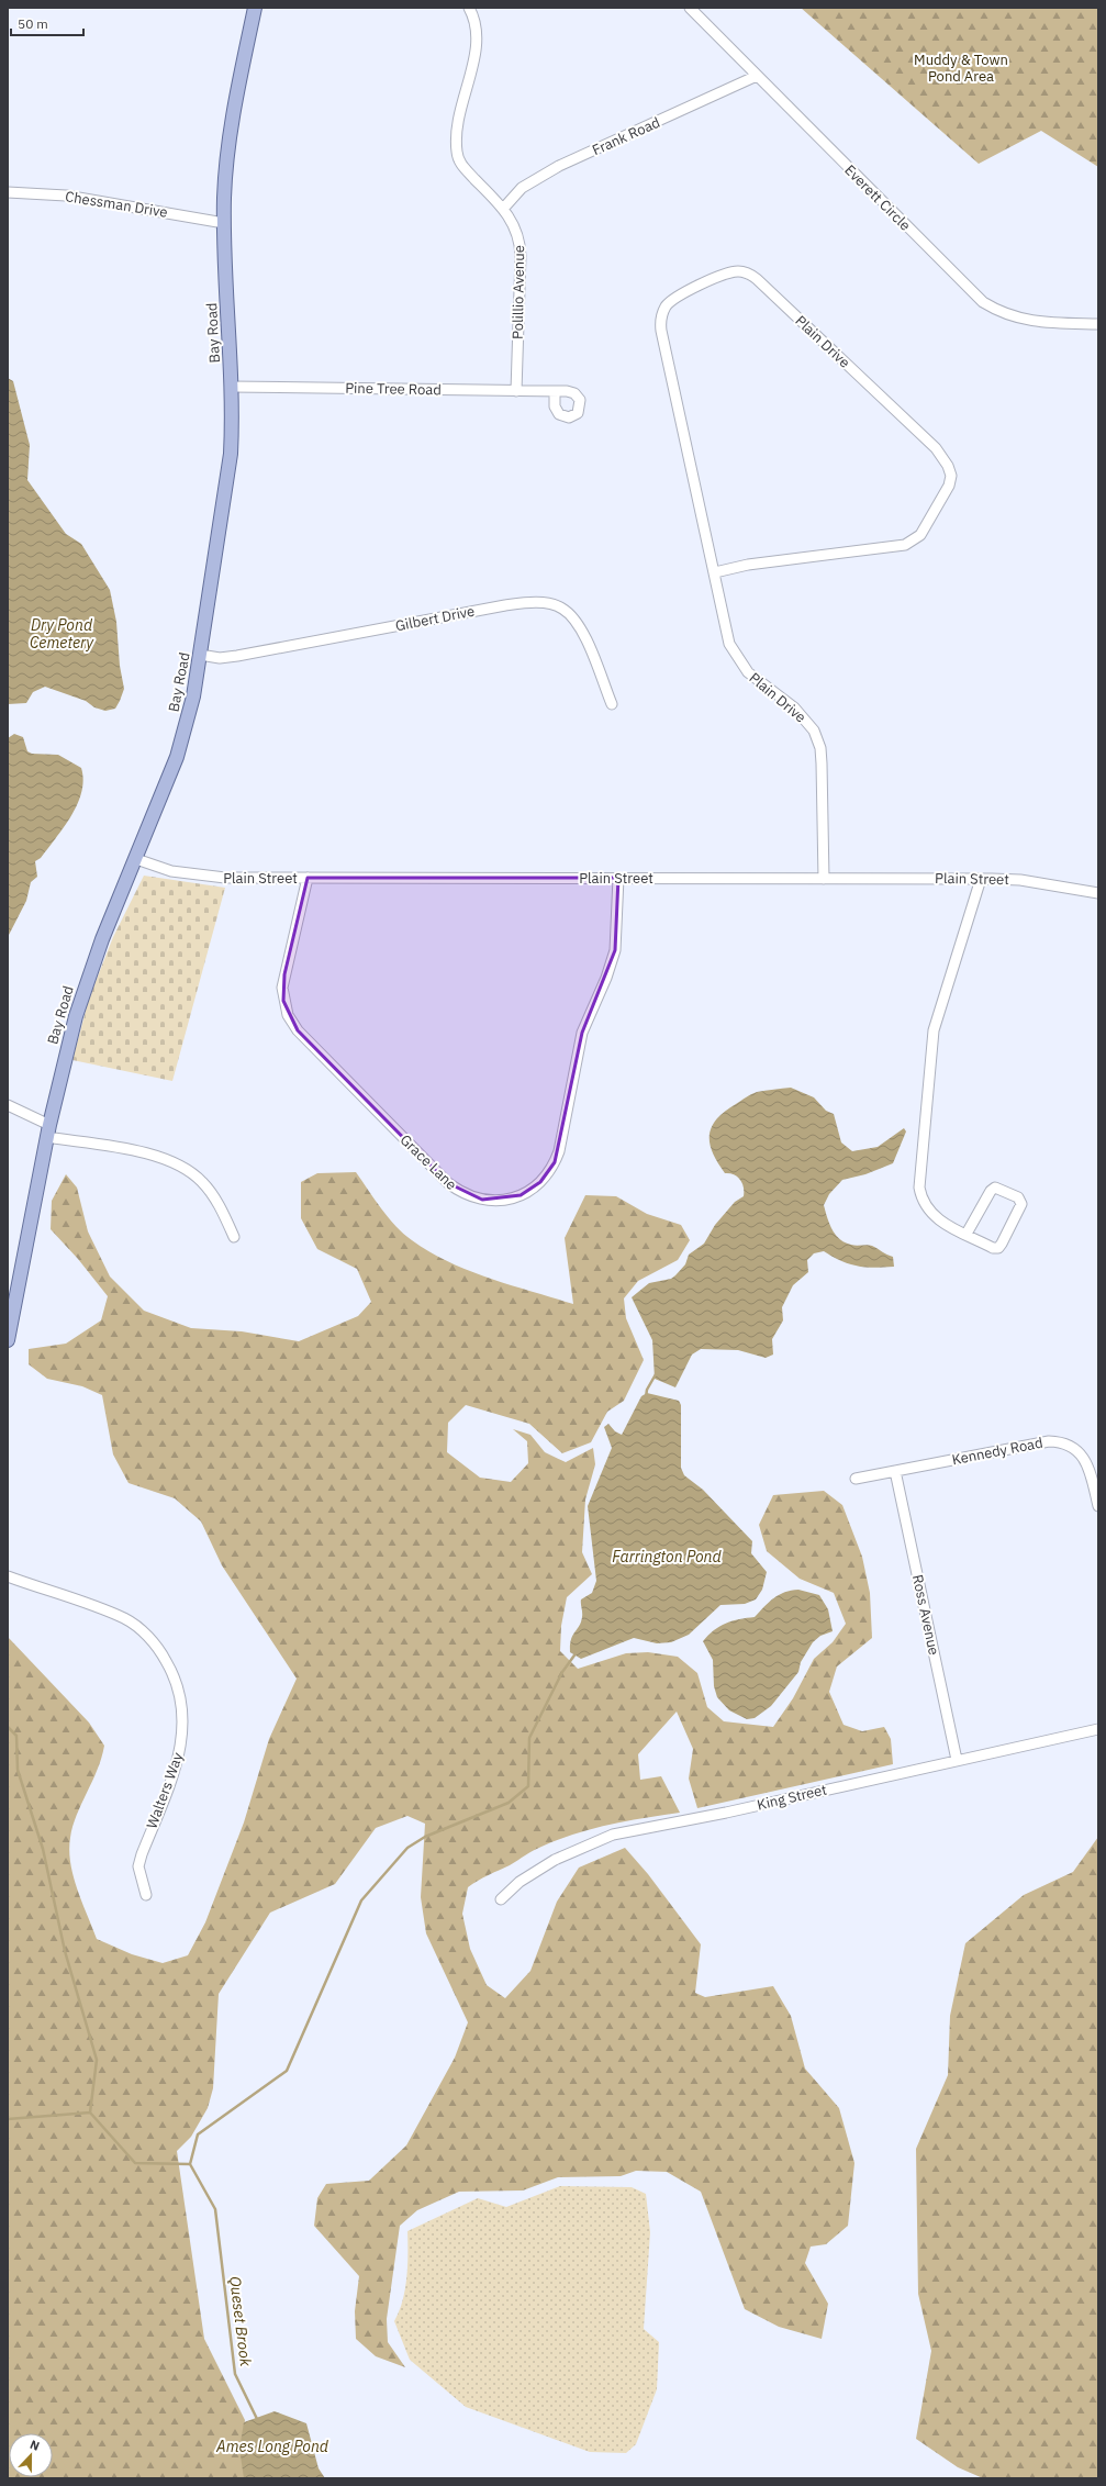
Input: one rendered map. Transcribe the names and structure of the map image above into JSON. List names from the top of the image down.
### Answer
{
  "streets": {
    "main road": ["Bay Road"],
    "street": [
      "Frank Road",
      "Everett Circle",
      "Chessman Drive",
      "Polillio Avenue",
      "Plain Drive",
      "Pine Tree Road",
      "Gilbert Drive",
      "Plain Street",
      "Grace Lane",
      "Kennedy Road",
      "Ross Avenue",
      "Walters Way",
      "King Street"
    ]
  },
  "crossings": [
    ["Frank Road", "Everett Circle"],
    ["Frank Road", "Polillio Avenue"],
    ["Chessman Drive", "Bay Road"],
    ["Polillio Avenue", "Pine Tree Road"],
    ["Bay Road", "Pine Tree Road"],
    ["Bay Road", "Gilbert Drive"],
    ["Bay Road", "Plain Street"],
    ["Plain Drive", "Plain Street"],
    ["Plain Street", "Grace Lane"],
    ["Kennedy Road", "Ross Avenue"],
    ["Ross Avenue", "King Street"]
  ],
  "water": [
    "Dry Pond Cemetery",
    "Farrington Pond",
    "Queset Brook",
    "Ames Long Pond"
  ],
  "parks": ["Muddy & Town Pond Area"],
  "scale_bar": "50 m",
  "north": "top"
}
